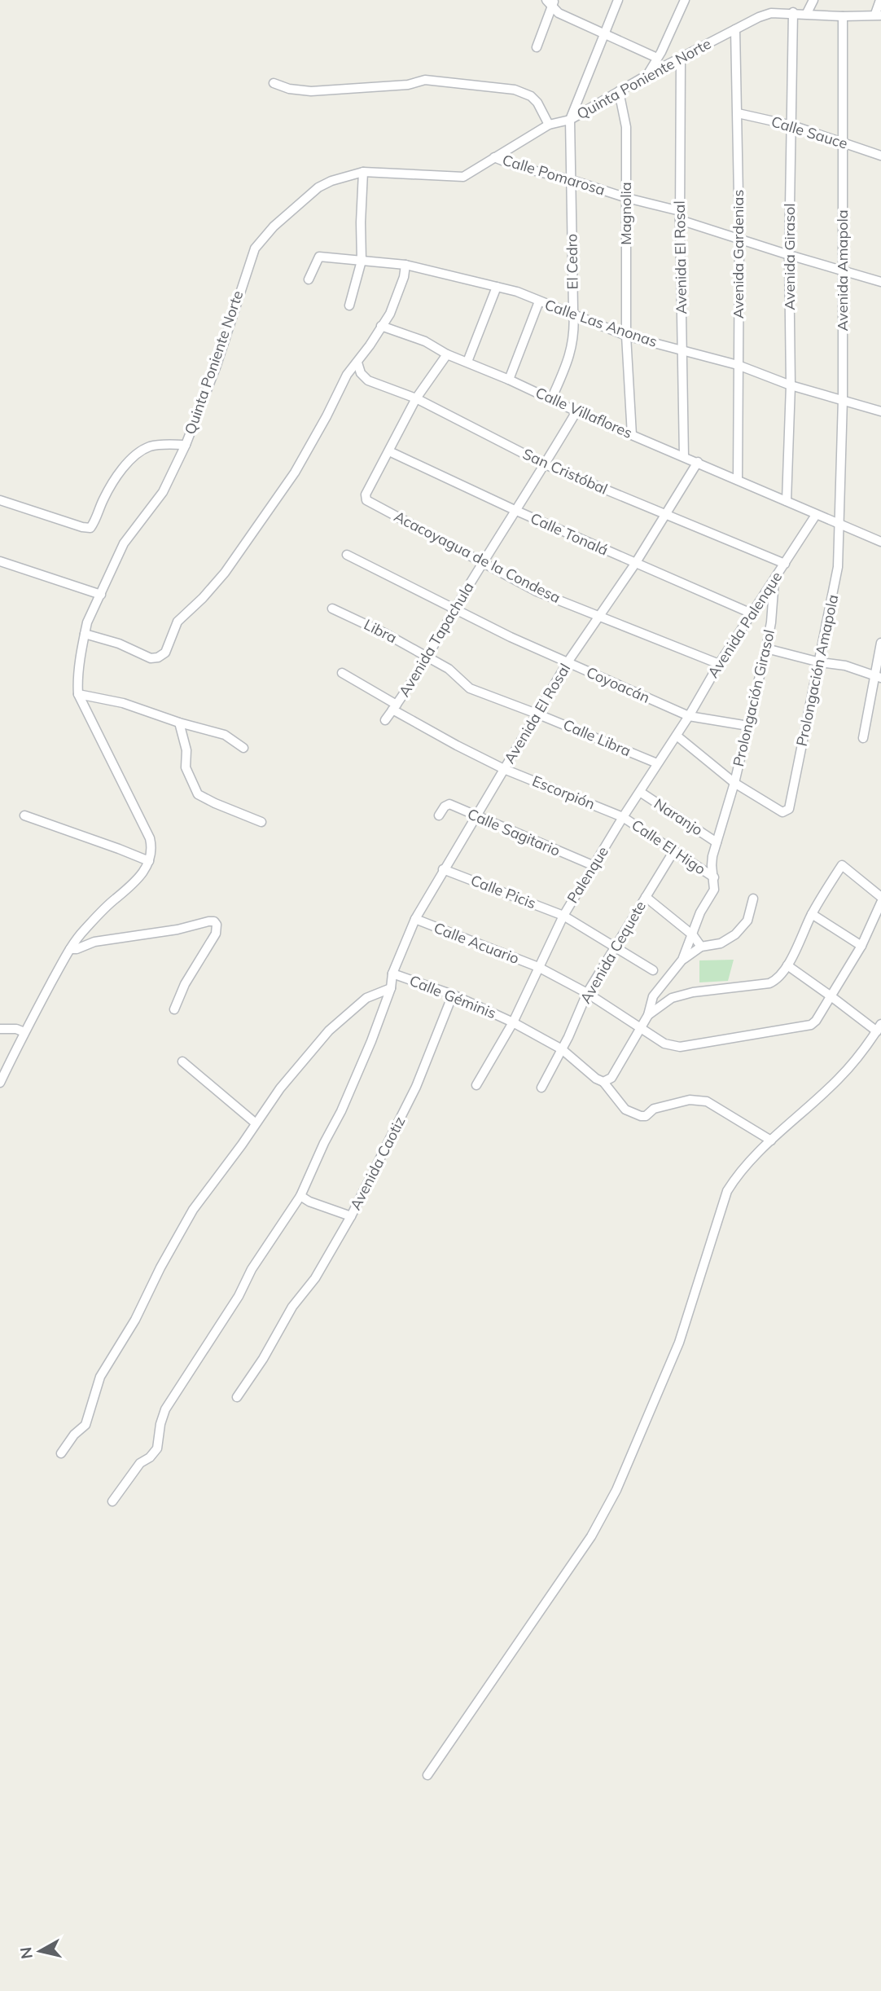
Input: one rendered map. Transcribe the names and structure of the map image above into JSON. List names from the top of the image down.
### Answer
{
  "streets": {
    "street": [
      "Quinta Poniente Norte",
      "Calle Sauce",
      "Calle Pomarosa",
      "Magnolia",
      "Avenida Gardenias",
      "Avenida Girasol",
      "Avenida El Rosal",
      "El Cedro",
      "Avenida Amapola",
      "Calle Las Anonas",
      "Calle Villaflores",
      "San Cristóbal",
      "Calle Tonalá",
      "Acacoyagua de la Condesa",
      "Avenida Palenque",
      "Libra",
      "Avenida Tapachula",
      "Prolongación Amapola",
      "Coyoacán",
      "Prolongación Girasol",
      "Calle Libra",
      "Escorpión",
      "Naranjo",
      "Calle Sagitario",
      "Calle El Higo",
      "Palenque",
      "Calle Picis",
      "Calle Acuario",
      "Avenida Cequete",
      "Calle Géminis",
      "Avenida Caotiz"
    ]
  },
  "crossings": [
    ["Quinta Poniente Norte", "Calle Pomarosa"],
    ["Quinta Poniente Norte", "Magnolia"],
    ["Quinta Poniente Norte", "Avenida Gardenias"],
    ["Quinta Poniente Norte", "Avenida Girasol"],
    ["Quinta Poniente Norte", "Avenida El Rosal"],
    ["Quinta Poniente Norte", "El Cedro"],
    ["Quinta Poniente Norte", "Avenida Amapola"],
    ["Calle Sauce", "Avenida Gardenias"],
    ["Calle Sauce", "Avenida Girasol"],
    ["Calle Sauce", "Avenida Amapola"],
    ["Calle Pomarosa", "Magnolia"],
    ["Calle Pomarosa", "Avenida Gardenias"],
    ["Calle Pomarosa", "Avenida Girasol"],
    ["Calle Pomarosa", "Avenida El Rosal"],
    ["Calle Pomarosa", "El Cedro"],
    ["Calle Pomarosa", "Avenida Amapola"],
    ["Magnolia", "Calle Las Anonas"],
    ["Magnolia", "Calle Villaflores"],
    ["Avenida Gardenias", "Calle Las Anonas"],
    ["Avenida Gardenias", "Calle Villaflores"],
    ["Avenida Girasol", "Calle Las Anonas"],
    ["Avenida Girasol", "Calle Villaflores"],
    ["Avenida El Rosal", "Calle Las Anonas"],
    ["Avenida El Rosal", "Calle Villaflores"],
    ["Avenida El Rosal", "San Cristóbal"],
    ["Avenida El Rosal", "Calle Tonalá"],
    ["Avenida El Rosal", "Acacoyagua de la Condesa"],
    ["Avenida El Rosal", "Libra"],
    ["Avenida El Rosal", "Coyoacán"],
    ["Avenida El Rosal", "Calle Libra"],
    ["Avenida El Rosal", "Escorpión"],
    ["Avenida El Rosal", "Calle Sagitario"],
    ["Avenida El Rosal", "Calle Picis"],
    ["Avenida El Rosal", "Calle Acuario"],
    ["Avenida El Rosal", "Calle Géminis"],
    ["El Cedro", "Calle Las Anonas"],
    ["El Cedro", "Calle Villaflores"],
    ["Avenida Amapola", "Calle Las Anonas"],
    ["Avenida Amapola", "Calle Villaflores"],
    ["Avenida Amapola", "Prolongación Amapola"],
    ["Calle Villaflores", "Avenida Palenque"],
    ["Calle Villaflores", "Avenida Tapachula"],
    ["Calle Villaflores", "Prolongación Amapola"],
    ["San Cristóbal", "Avenida Palenque"],
    ["San Cristóbal", "Avenida Tapachula"],
    ["Calle Tonalá", "Acacoyagua de la Condesa"],
    ["Calle Tonalá", "Avenida Palenque"],
    ["Calle Tonalá", "Avenida Tapachula"],
    ["Acacoyagua de la Condesa", "Avenida Palenque"],
    ["Acacoyagua de la Condesa", "Avenida Tapachula"],
    ["Avenida Palenque", "Coyoacán"],
    ["Avenida Palenque", "Prolongación Girasol"],
    ["Avenida Palenque", "Palenque"],
    ["Libra", "Avenida Tapachula"],
    ["Libra", "Calle Libra"],
    ["Avenida Tapachula", "Coyoacán"],
    ["Avenida Tapachula", "Escorpión"],
    ["Prolongación Amapola", "Prolongación Girasol"],
    ["Coyoacán", "Prolongación Girasol"],
    ["Prolongación Girasol", "Naranjo"],
    ["Prolongación Girasol", "Calle El Higo"],
    ["Calle Libra", "Palenque"],
    ["Escorpión", "Calle El Higo"],
    ["Escorpión", "Palenque"],
    ["Naranjo", "Palenque"],
    ["Calle Sagitario", "Palenque"],
    ["Calle El Higo", "Palenque"],
    ["Calle El Higo", "Avenida Cequete"],
    ["Palenque", "Calle Picis"],
    ["Palenque", "Calle Acuario"],
    ["Palenque", "Calle Géminis"],
    ["Calle Picis", "Avenida Cequete"],
    ["Calle Acuario", "Avenida Cequete"],
    ["Avenida Cequete", "Calle Géminis"],
    ["Calle Géminis", "Avenida Caotiz"]
  ],
  "north": "left"
}
